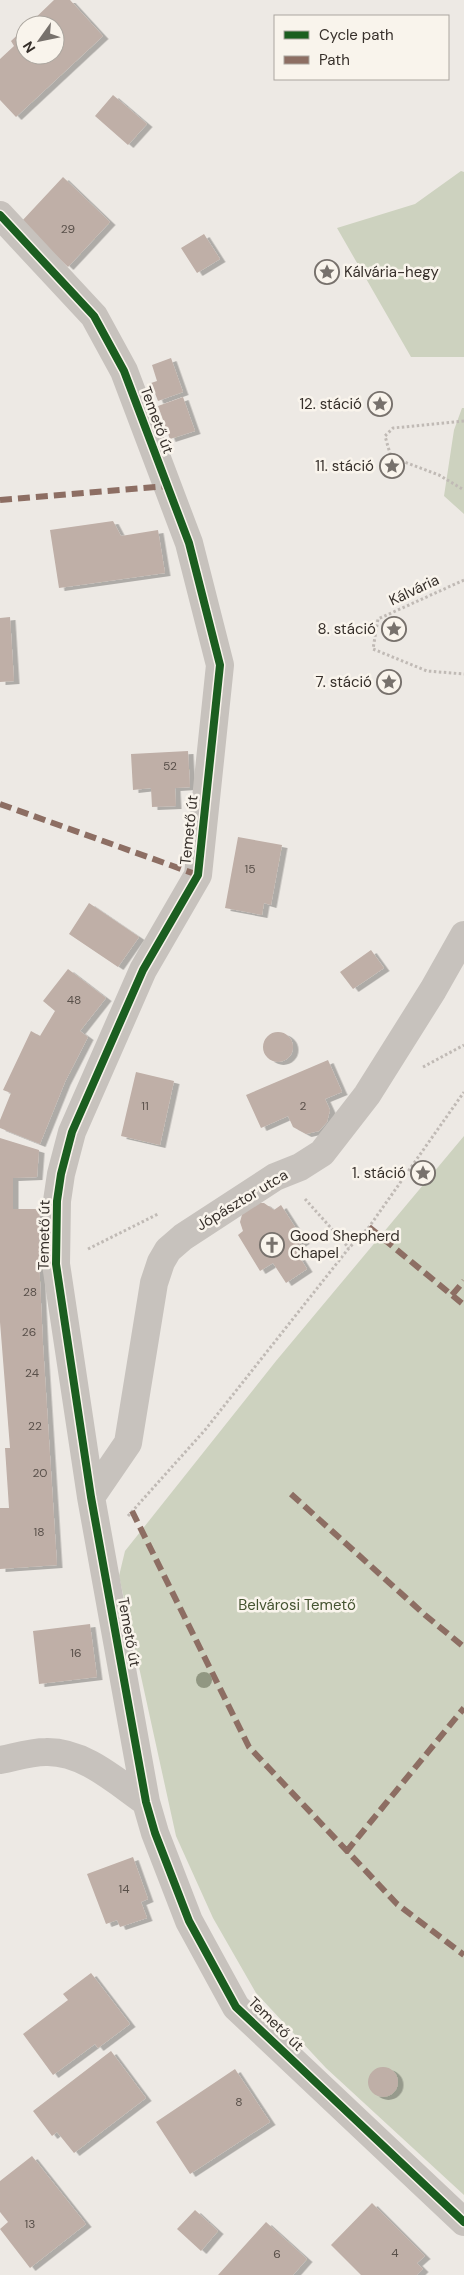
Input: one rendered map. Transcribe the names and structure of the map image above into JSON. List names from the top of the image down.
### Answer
{
  "streets": {
    "street": ["Temető út", "Jópásztor utca"],
    "path": ["Kálvária"]
  },
  "crossings": [
    ["Temető út", "Jópásztor utca"]
  ],
  "parks": ["Belvárosi Temető"],
  "places": {
    "place": [
      "Kálvária-hegy",
      "12. stáció",
      "11. stáció",
      "8. stáció",
      "7. stáció",
      "1. stáció"
    ],
    "church": ["Good Shepherd Chapel"]
  },
  "house_numbers": [
    "29",
    "52",
    "15",
    "48",
    "11",
    "2",
    "28",
    "26",
    "24",
    "22",
    "20",
    "18",
    "16",
    "14",
    "8",
    "13",
    "4",
    "6"
  ],
  "legend": ["Cycle path", "Path"],
  "north": "bottom left"
}
